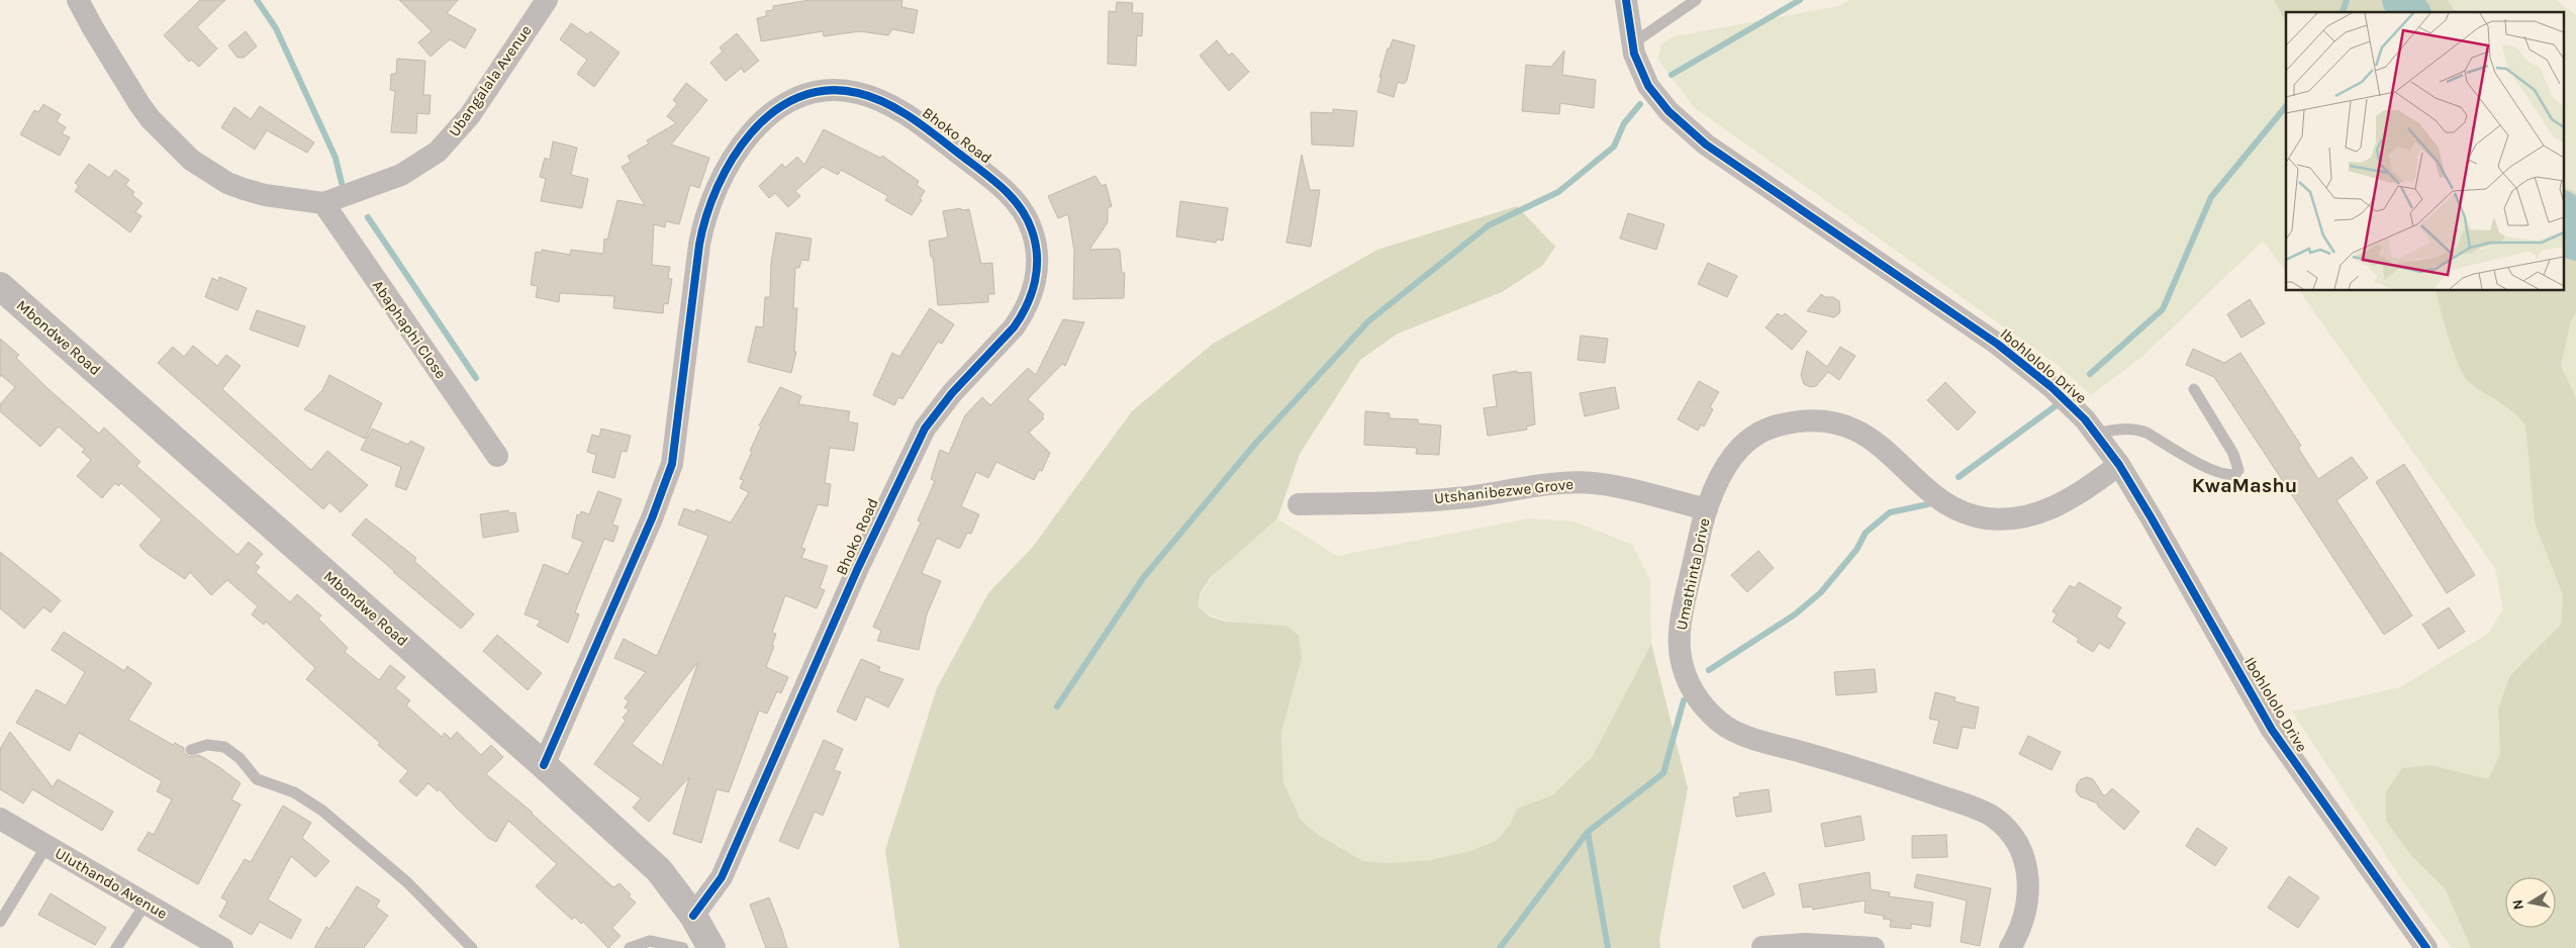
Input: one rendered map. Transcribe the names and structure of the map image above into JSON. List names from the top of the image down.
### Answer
{
  "streets": {
    "street": [
      "Ubangalala Avenue",
      "Bhoko Road",
      "Abaphaphi Close",
      "Mbondwe Road",
      "Ibohlololo Drive",
      "Utshanibezwe Grove",
      "Umathinta Drive",
      "Uluthando Avenue"
    ]
  },
  "crossings": [
    ["Ubangalala Avenue", "Abaphaphi Close"],
    ["Bhoko Road", "Mbondwe Road"],
    ["Ibohlololo Drive", "Umathinta Drive"],
    ["Utshanibezwe Grove", "Umathinta Drive"]
  ],
  "districts": ["KwaMashu"],
  "north": "left"
}
